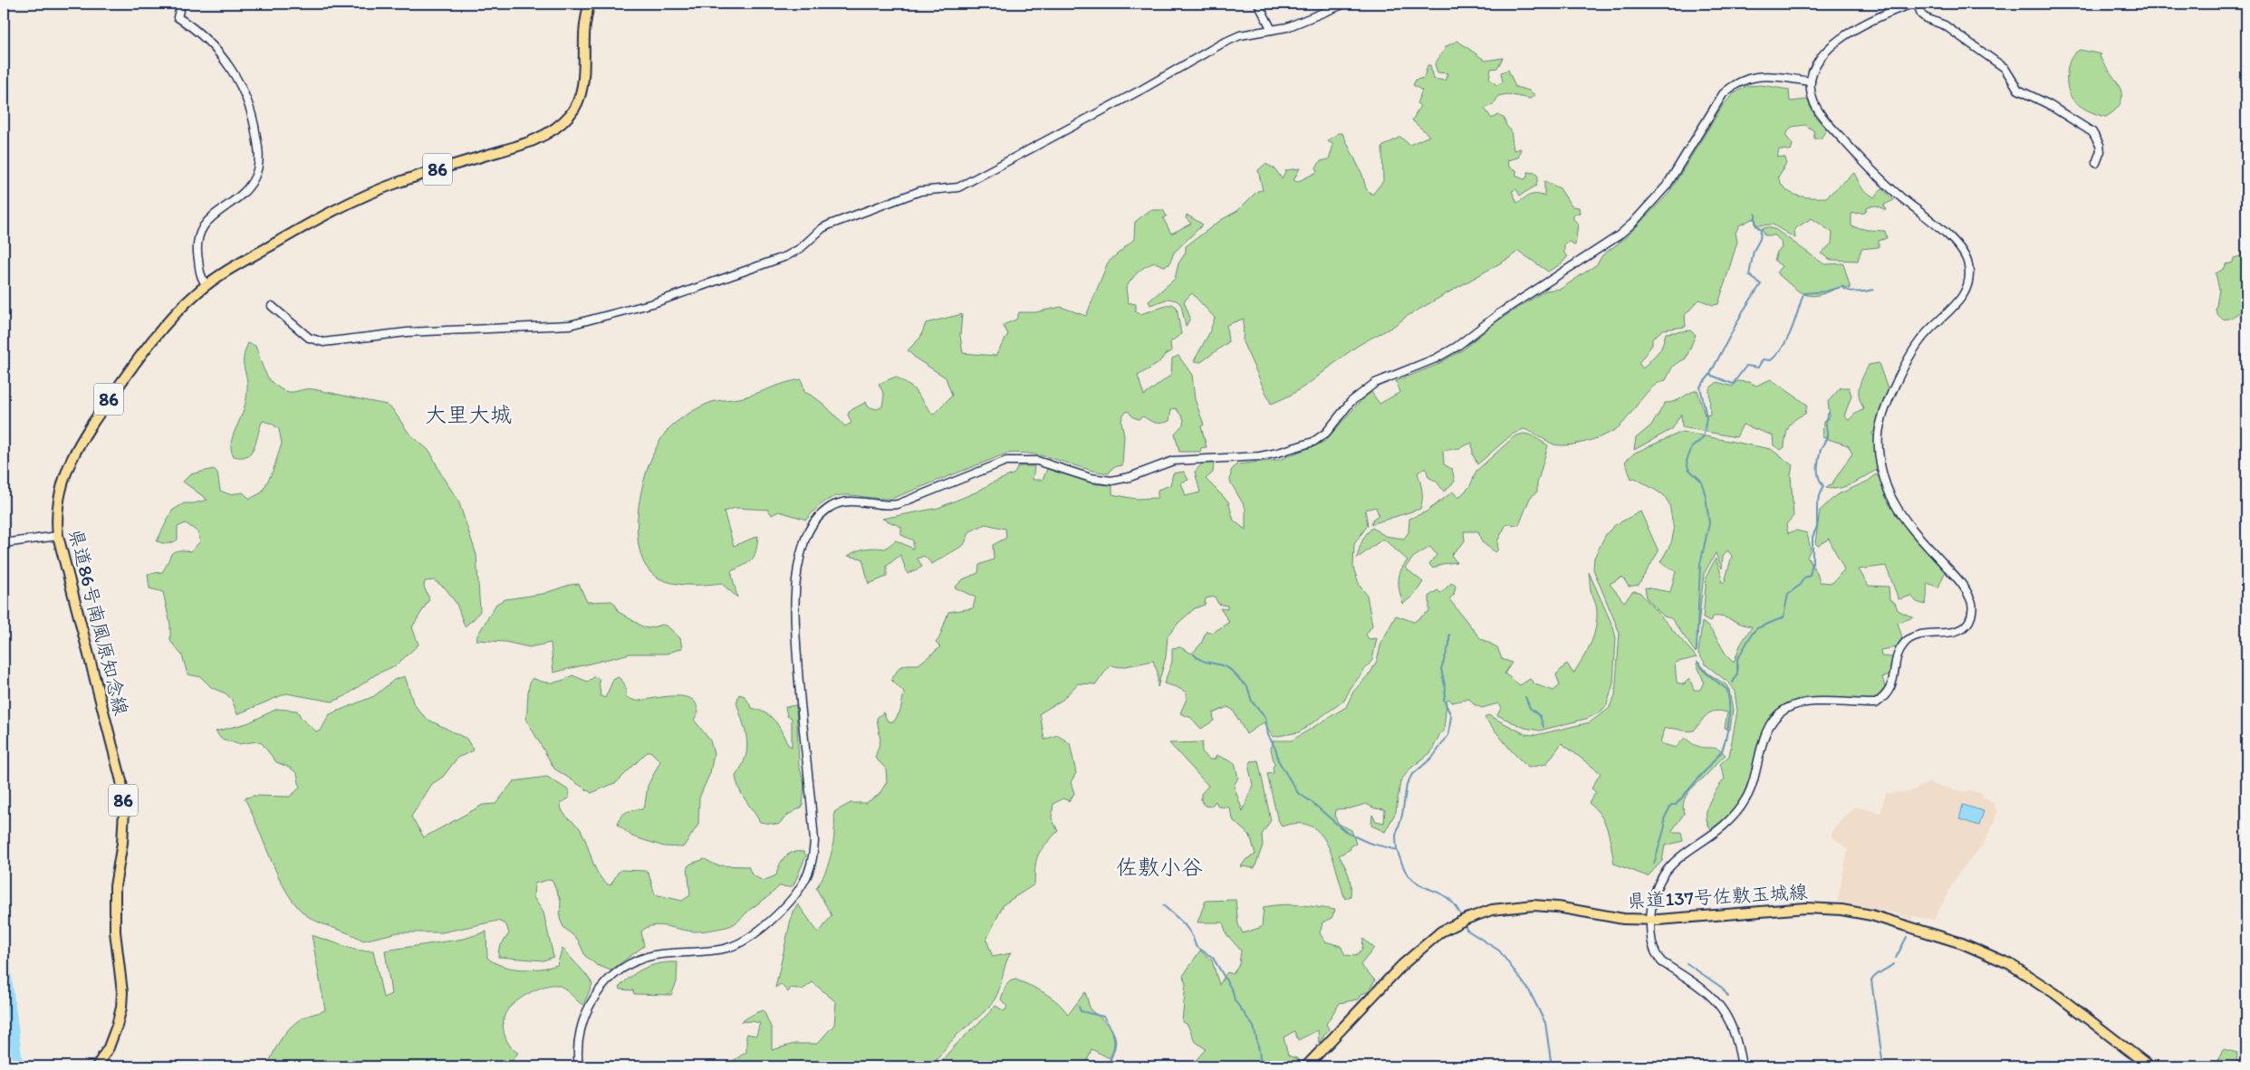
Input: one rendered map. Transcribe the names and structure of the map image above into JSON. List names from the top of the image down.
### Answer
{
  "streets": {
    "main road": ["86", "県道86号南風原知念線", "県道137号佐敷玉城線"]
  },
  "districts": ["大里大城", "佐敷小谷"]
}
